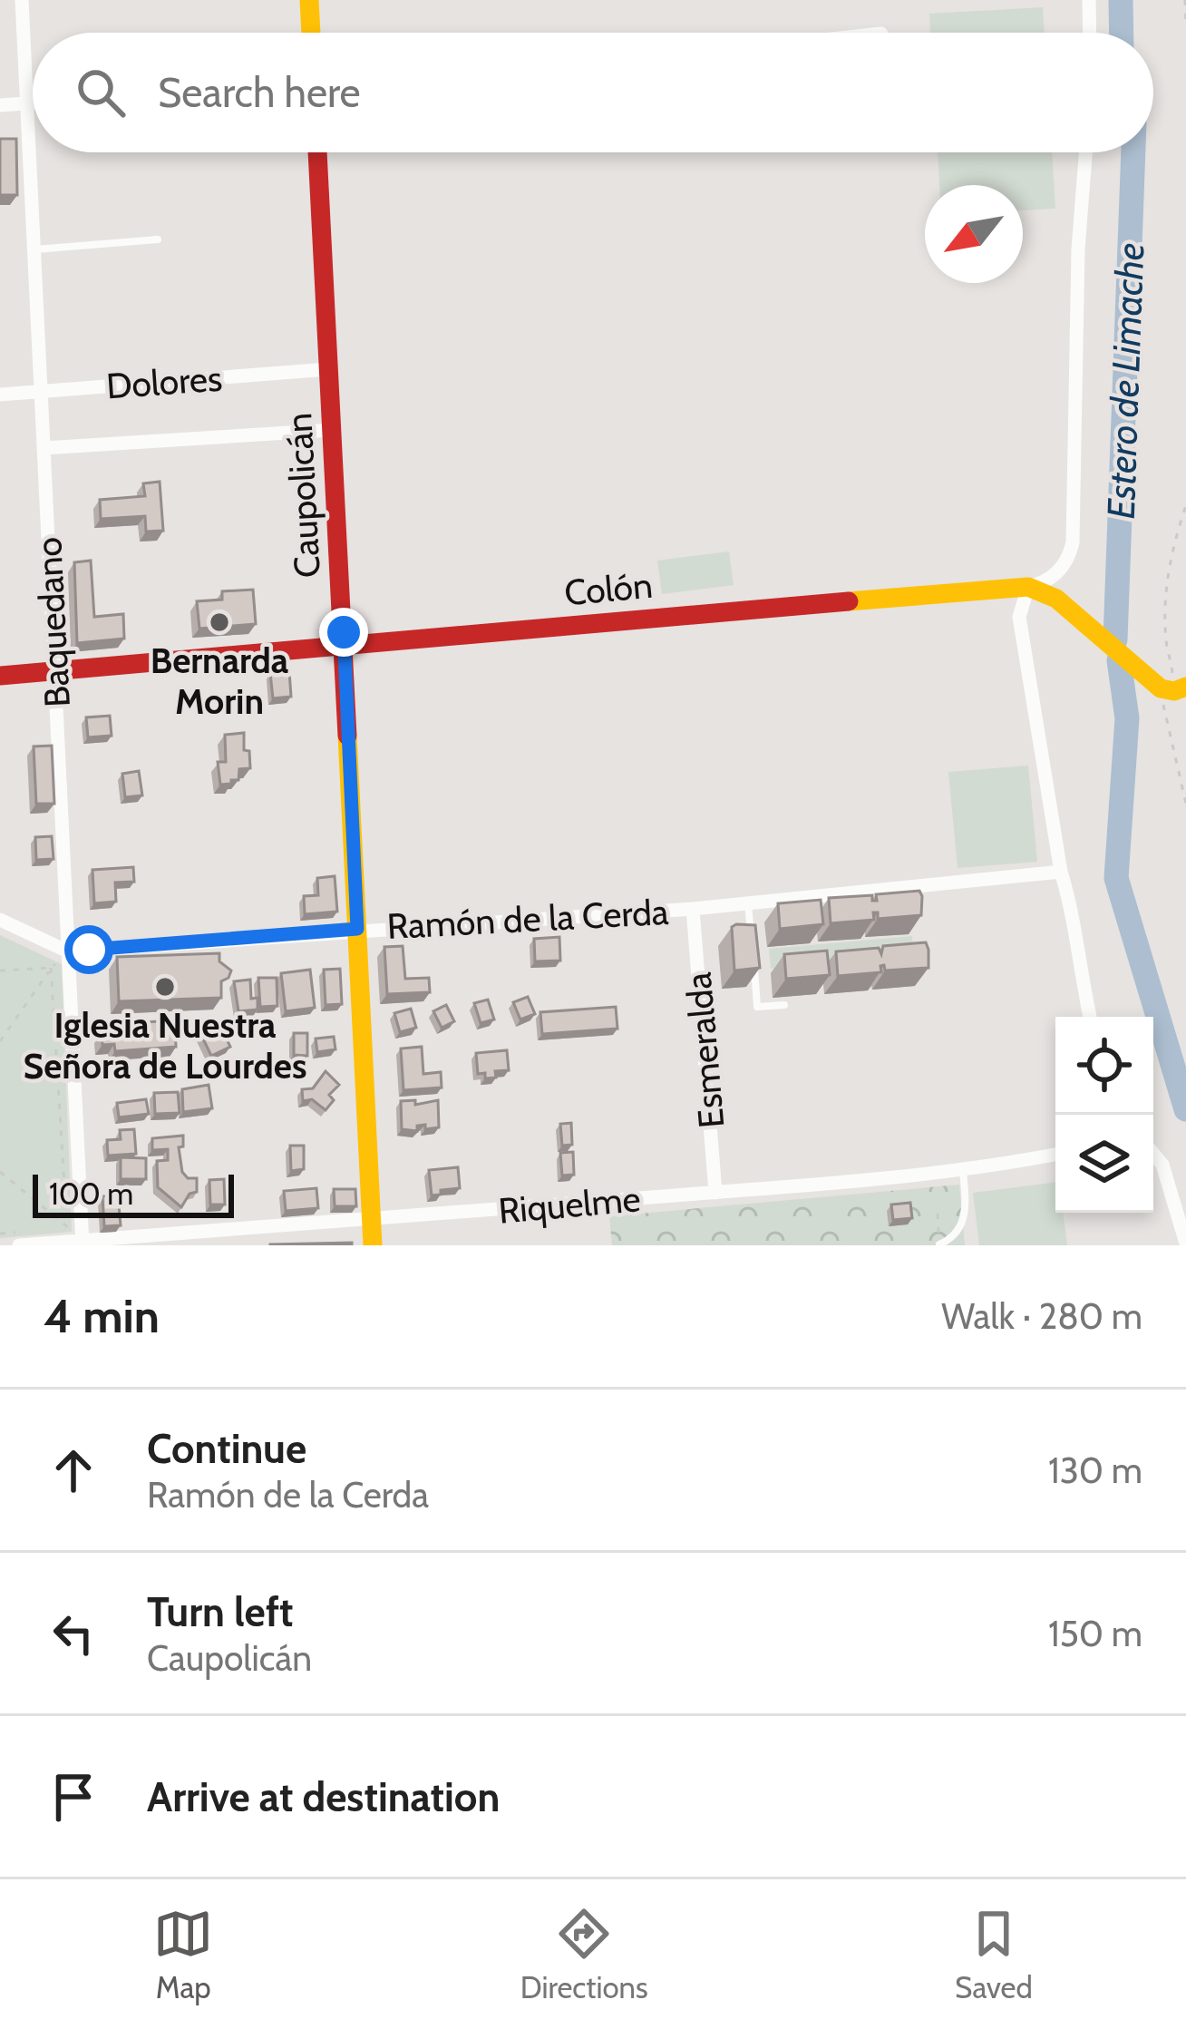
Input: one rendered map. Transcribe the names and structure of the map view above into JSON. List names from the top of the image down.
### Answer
{
  "streets": {
    "street": [
      "Dolores",
      "Caupolicán",
      "Colón",
      "Baquedano",
      "Ramón de la Cerda",
      "Esmeralda",
      "Riquelme"
    ]
  },
  "crossings": [
    ["Dolores", "Caupolicán"],
    ["Dolores", "Baquedano"],
    ["Caupolicán", "Colón"],
    ["Caupolicán", "Ramón de la Cerda"],
    ["Caupolicán", "Riquelme"],
    ["Colón", "Baquedano"],
    ["Baquedano", "Ramón de la Cerda"],
    ["Baquedano", "Riquelme"],
    ["Ramón de la Cerda", "Esmeralda"],
    ["Esmeralda", "Riquelme"]
  ],
  "water": ["Estero de Limache"],
  "places": ["Bernarda Morin", "Iglesia Nuestra Señora de Lourdes"],
  "scale_bar": "100 m",
  "north": "bottom left",
  "page": {
    "search": "Search here",
    "scale": "100 m",
    "heading": ["4 min", "Walk · 280 m"],
    "list": [
      ["Continue", "Ramón de la Cerda", "130 m"],
      ["Turn left", "Caupolicán", "150 m"],
      "Arrive at destination"
    ],
    "nav": ["Map", "Directions", "Saved"]
  }
}
